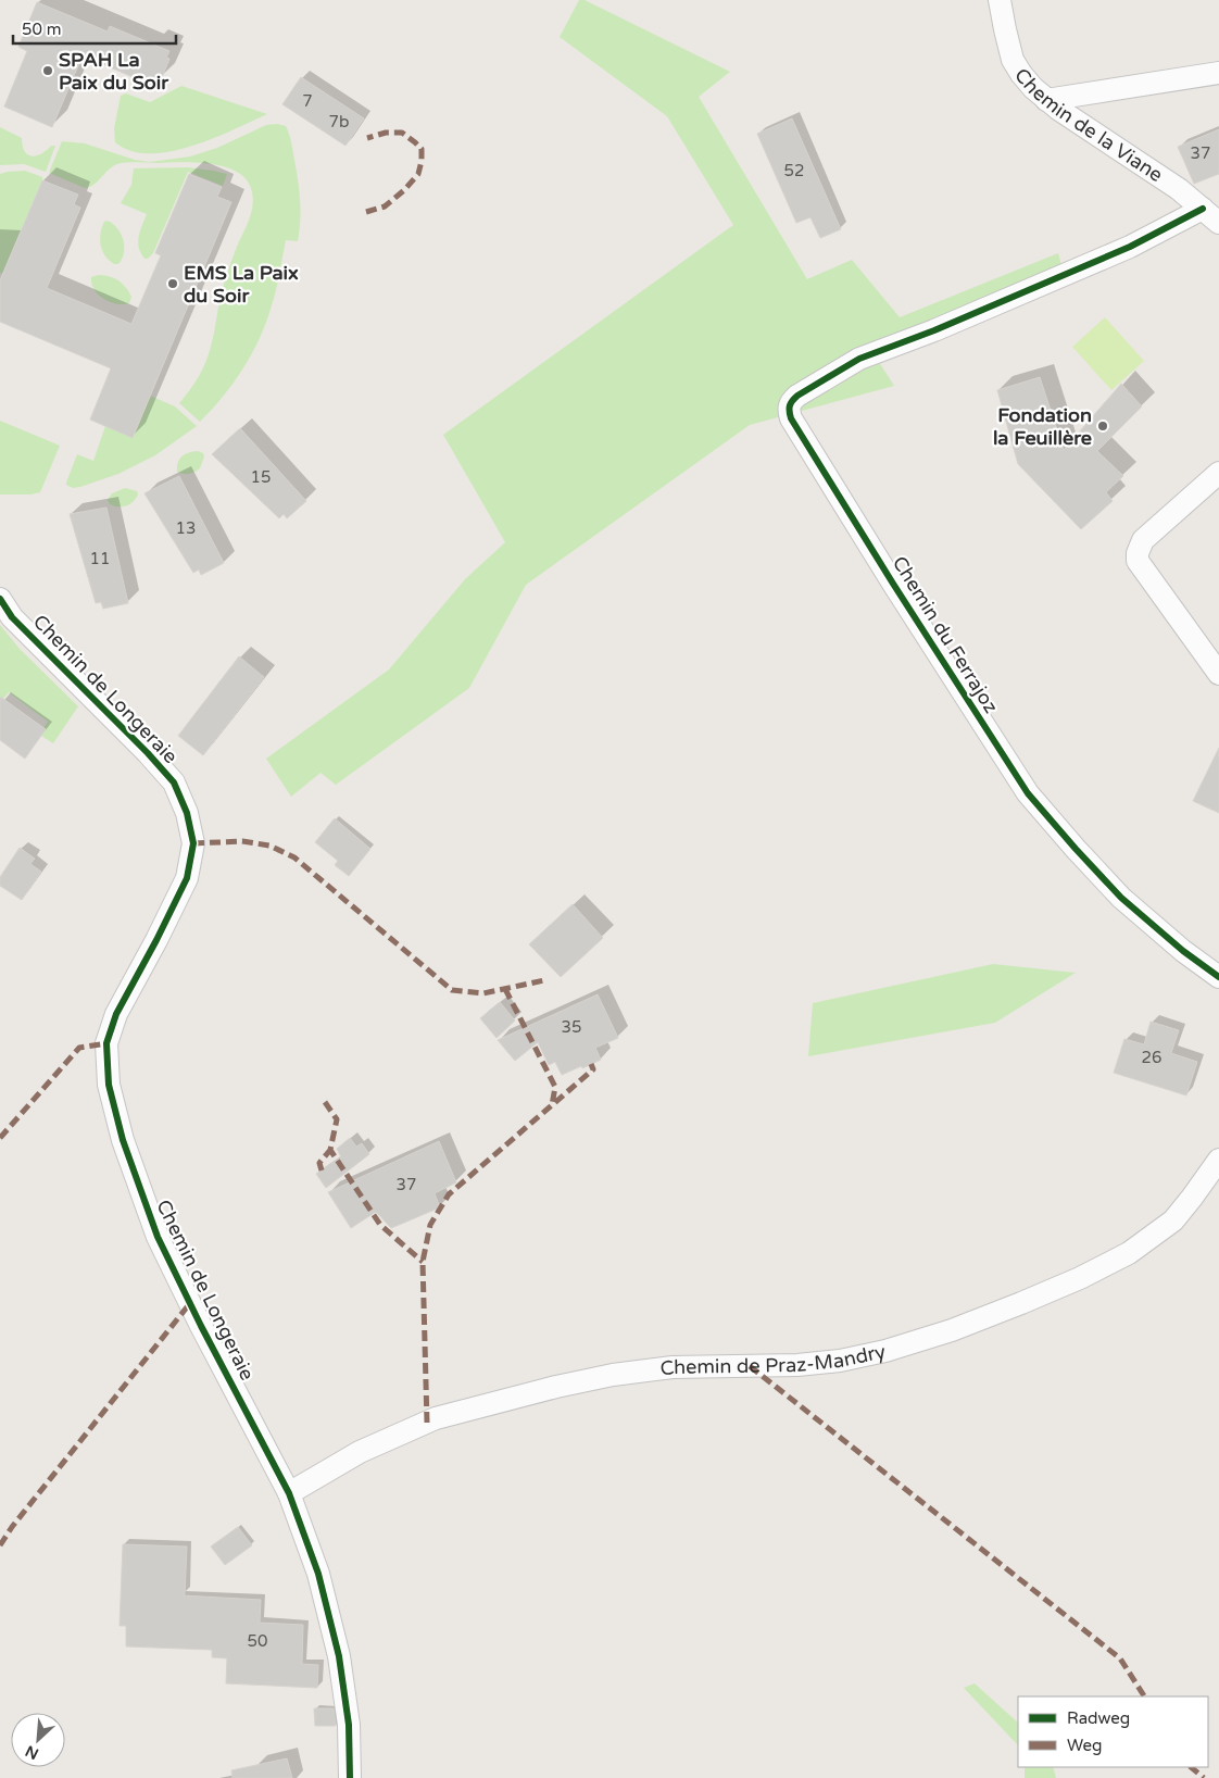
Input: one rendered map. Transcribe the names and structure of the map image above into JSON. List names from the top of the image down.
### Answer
{
  "streets": {
    "street": [
      "Chemin de la Viane",
      "Chemin du Ferrajoz",
      "Chemin de Longeraie",
      "Chemin de Praz-Mandry"
    ]
  },
  "crossings": [
    ["Chemin de la Viane", "Chemin du Ferrajoz"],
    ["Chemin de Longeraie", "Chemin de Praz-Mandry"]
  ],
  "places": ["SPAH La Paix du Soir", "EMS La Paix du Soir", "Fondation la Feuillère"],
  "house_numbers": [
    "7",
    "7b",
    "37",
    "52",
    "15",
    "13",
    "11",
    "35",
    "26",
    "37",
    "50"
  ],
  "legend": ["Radweg", "Weg"],
  "scale_bar": "50 m",
  "north": "bottom left"
}
